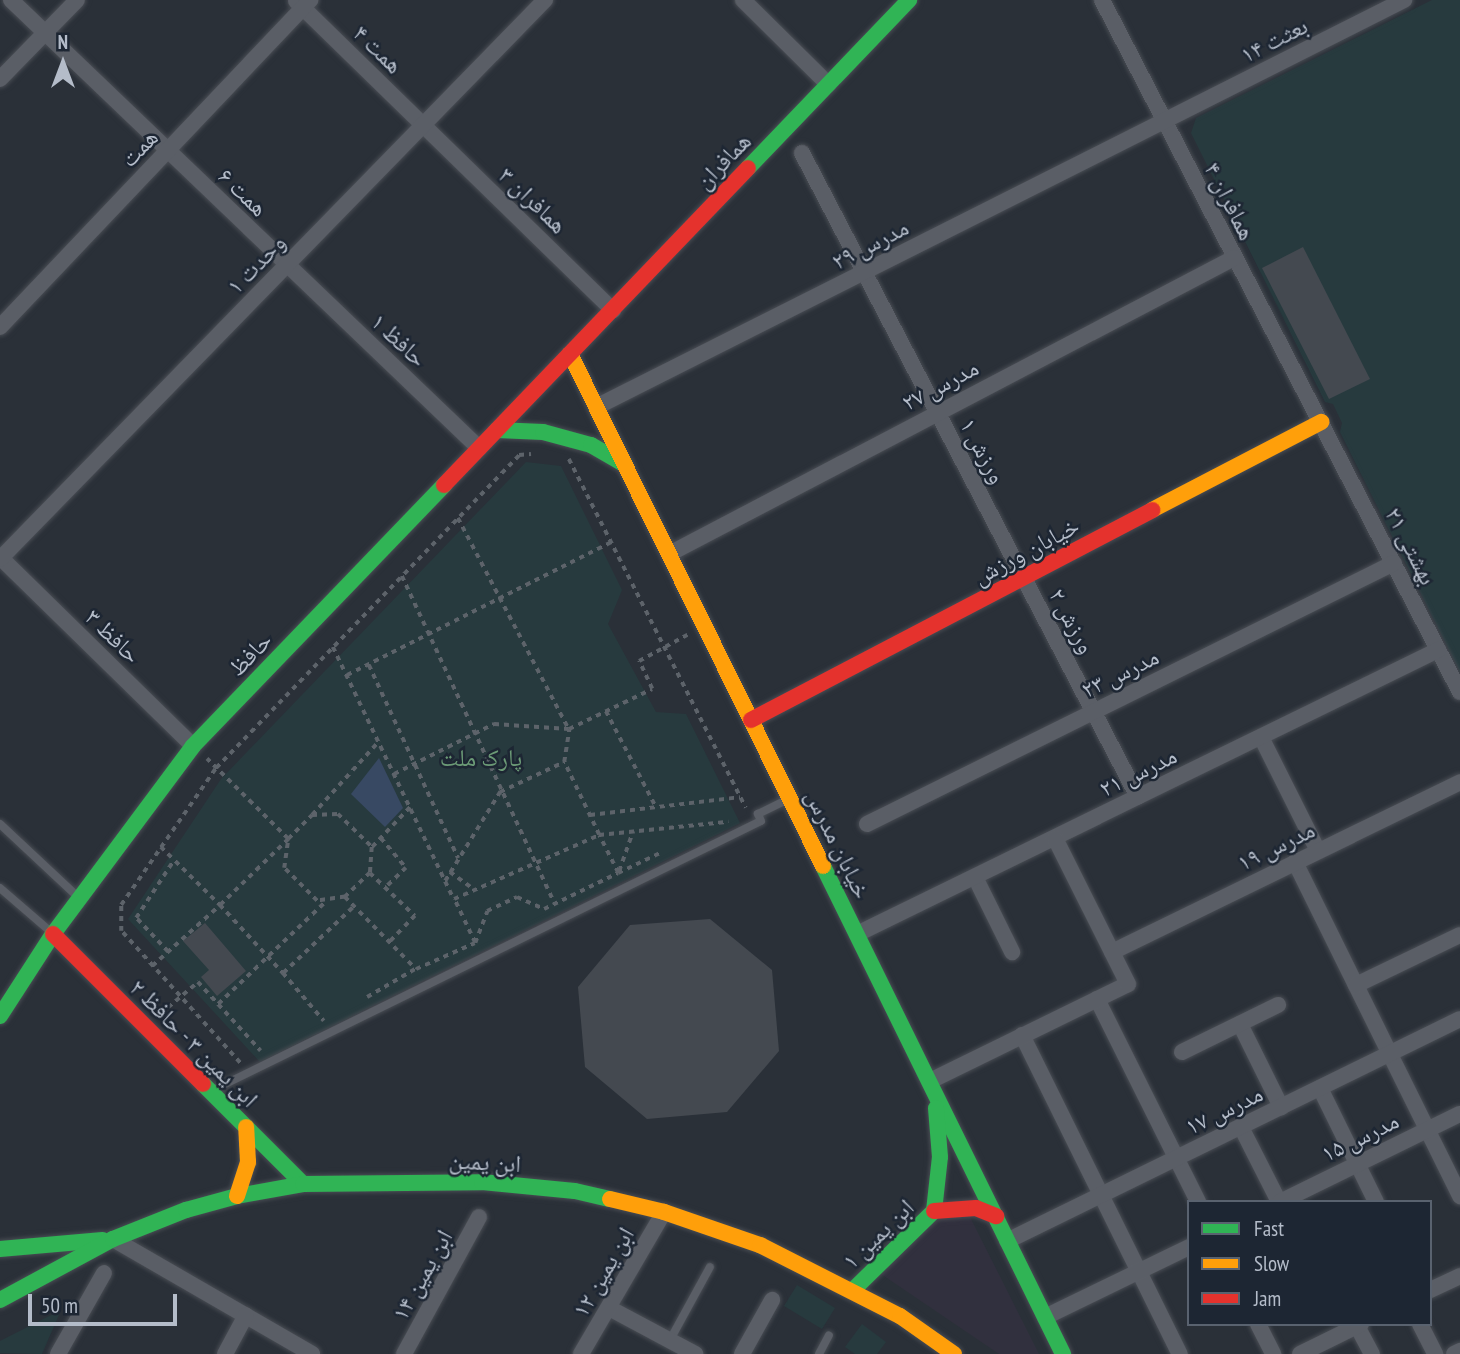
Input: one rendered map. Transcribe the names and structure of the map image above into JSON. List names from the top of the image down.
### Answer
{
  "streets": {
    "main road": [
      "همافران",
      "خیابان ورزش",
      "حافظ",
      "خیابان مدرس",
      "ابن یمین ۳ - حافظ ۲",
      "ابن یمین",
      "ابن یمین ۱"
    ],
    "street": [
      "بعثت ۱۴",
      "همت ۴",
      "همت",
      "همت ۶",
      "همافران ۳",
      "همافران ۴",
      "مدرس ۲۹",
      "وحدت ۱",
      "حافظ ۱",
      "مدرس ۲۷",
      "ورزش ۱",
      "بهشتی ۲۱",
      "ورزش ۲",
      "حافظ ۳",
      "مدرس ۲۳",
      "مدرس ۲۱",
      "مدرس ۱۹",
      "مدرس ۱۷",
      "مدرس ۱۵",
      "ابن یمین ۱۲",
      "ابن یمین ۱۴"
    ]
  },
  "crossings": [
    ["بعثت ۱۴", "همافران ۴"],
    ["بعثت ۱۴", "مدرس ۲۹"],
    ["همت ۴", "همت"],
    ["همت ۴", "همافران ۳"],
    ["همت ۴", "وحدت ۱"],
    ["همت", "همت ۶"],
    ["همافران", "همافران ۳"],
    ["همافران", "حافظ"],
    ["همافران", "خیابان مدرس"],
    ["همت ۶", "وحدت ۱"],
    ["همت ۶", "حافظ ۱"],
    ["همافران ۳", "وحدت ۱"],
    ["همافران ۴", "مدرس ۲۹"],
    ["همافران ۴", "مدرس ۲۷"],
    ["همافران ۴", "بهشتی ۲۱"],
    ["همافران ۴", "خیابان ورزش"],
    ["مدرس ۲۹", "ورزش ۱"],
    ["مدرس ۲۹", "خیابان مدرس"],
    ["وحدت ۱", "حافظ ۱"],
    ["وحدت ۱", "حافظ ۳"],
    ["حافظ ۱", "حافظ"],
    ["مدرس ۲۷", "ورزش ۱"],
    ["مدرس ۲۷", "خیابان مدرس"],
    ["ورزش ۱", "خیابان ورزش"],
    ["ورزش ۱", "ورزش ۲"],
    ["بهشتی ۲۱", "خیابان ورزش"],
    ["بهشتی ۲۱", "مدرس ۲۳"],
    ["بهشتی ۲۱", "مدرس ۲۱"],
    ["خیابان ورزش", "ورزش ۲"],
    ["خیابان ورزش", "خیابان مدرس"],
    ["ورزش ۲", "مدرس ۲۳"],
    ["ورزش ۲", "مدرس ۲۱"],
    ["حافظ ۳", "حافظ"],
    ["حافظ", "خیابان مدرس"],
    ["حافظ", "ابن یمین ۳ - حافظ ۲"],
    ["مدرس ۲۱", "خیابان مدرس"],
    ["خیابان مدرس", "مدرس ۱۷"],
    ["ابن یمین ۳ - حافظ ۲", "ابن یمین"],
    ["ابن یمین", "ابن یمین ۱"],
    ["ابن یمین", "ابن یمین ۱۲"]
  ],
  "parks": ["پارک ملت"],
  "legend": ["Fast", "Slow", "Jam"],
  "scale_bar": "50 m",
  "north": "top"
}
